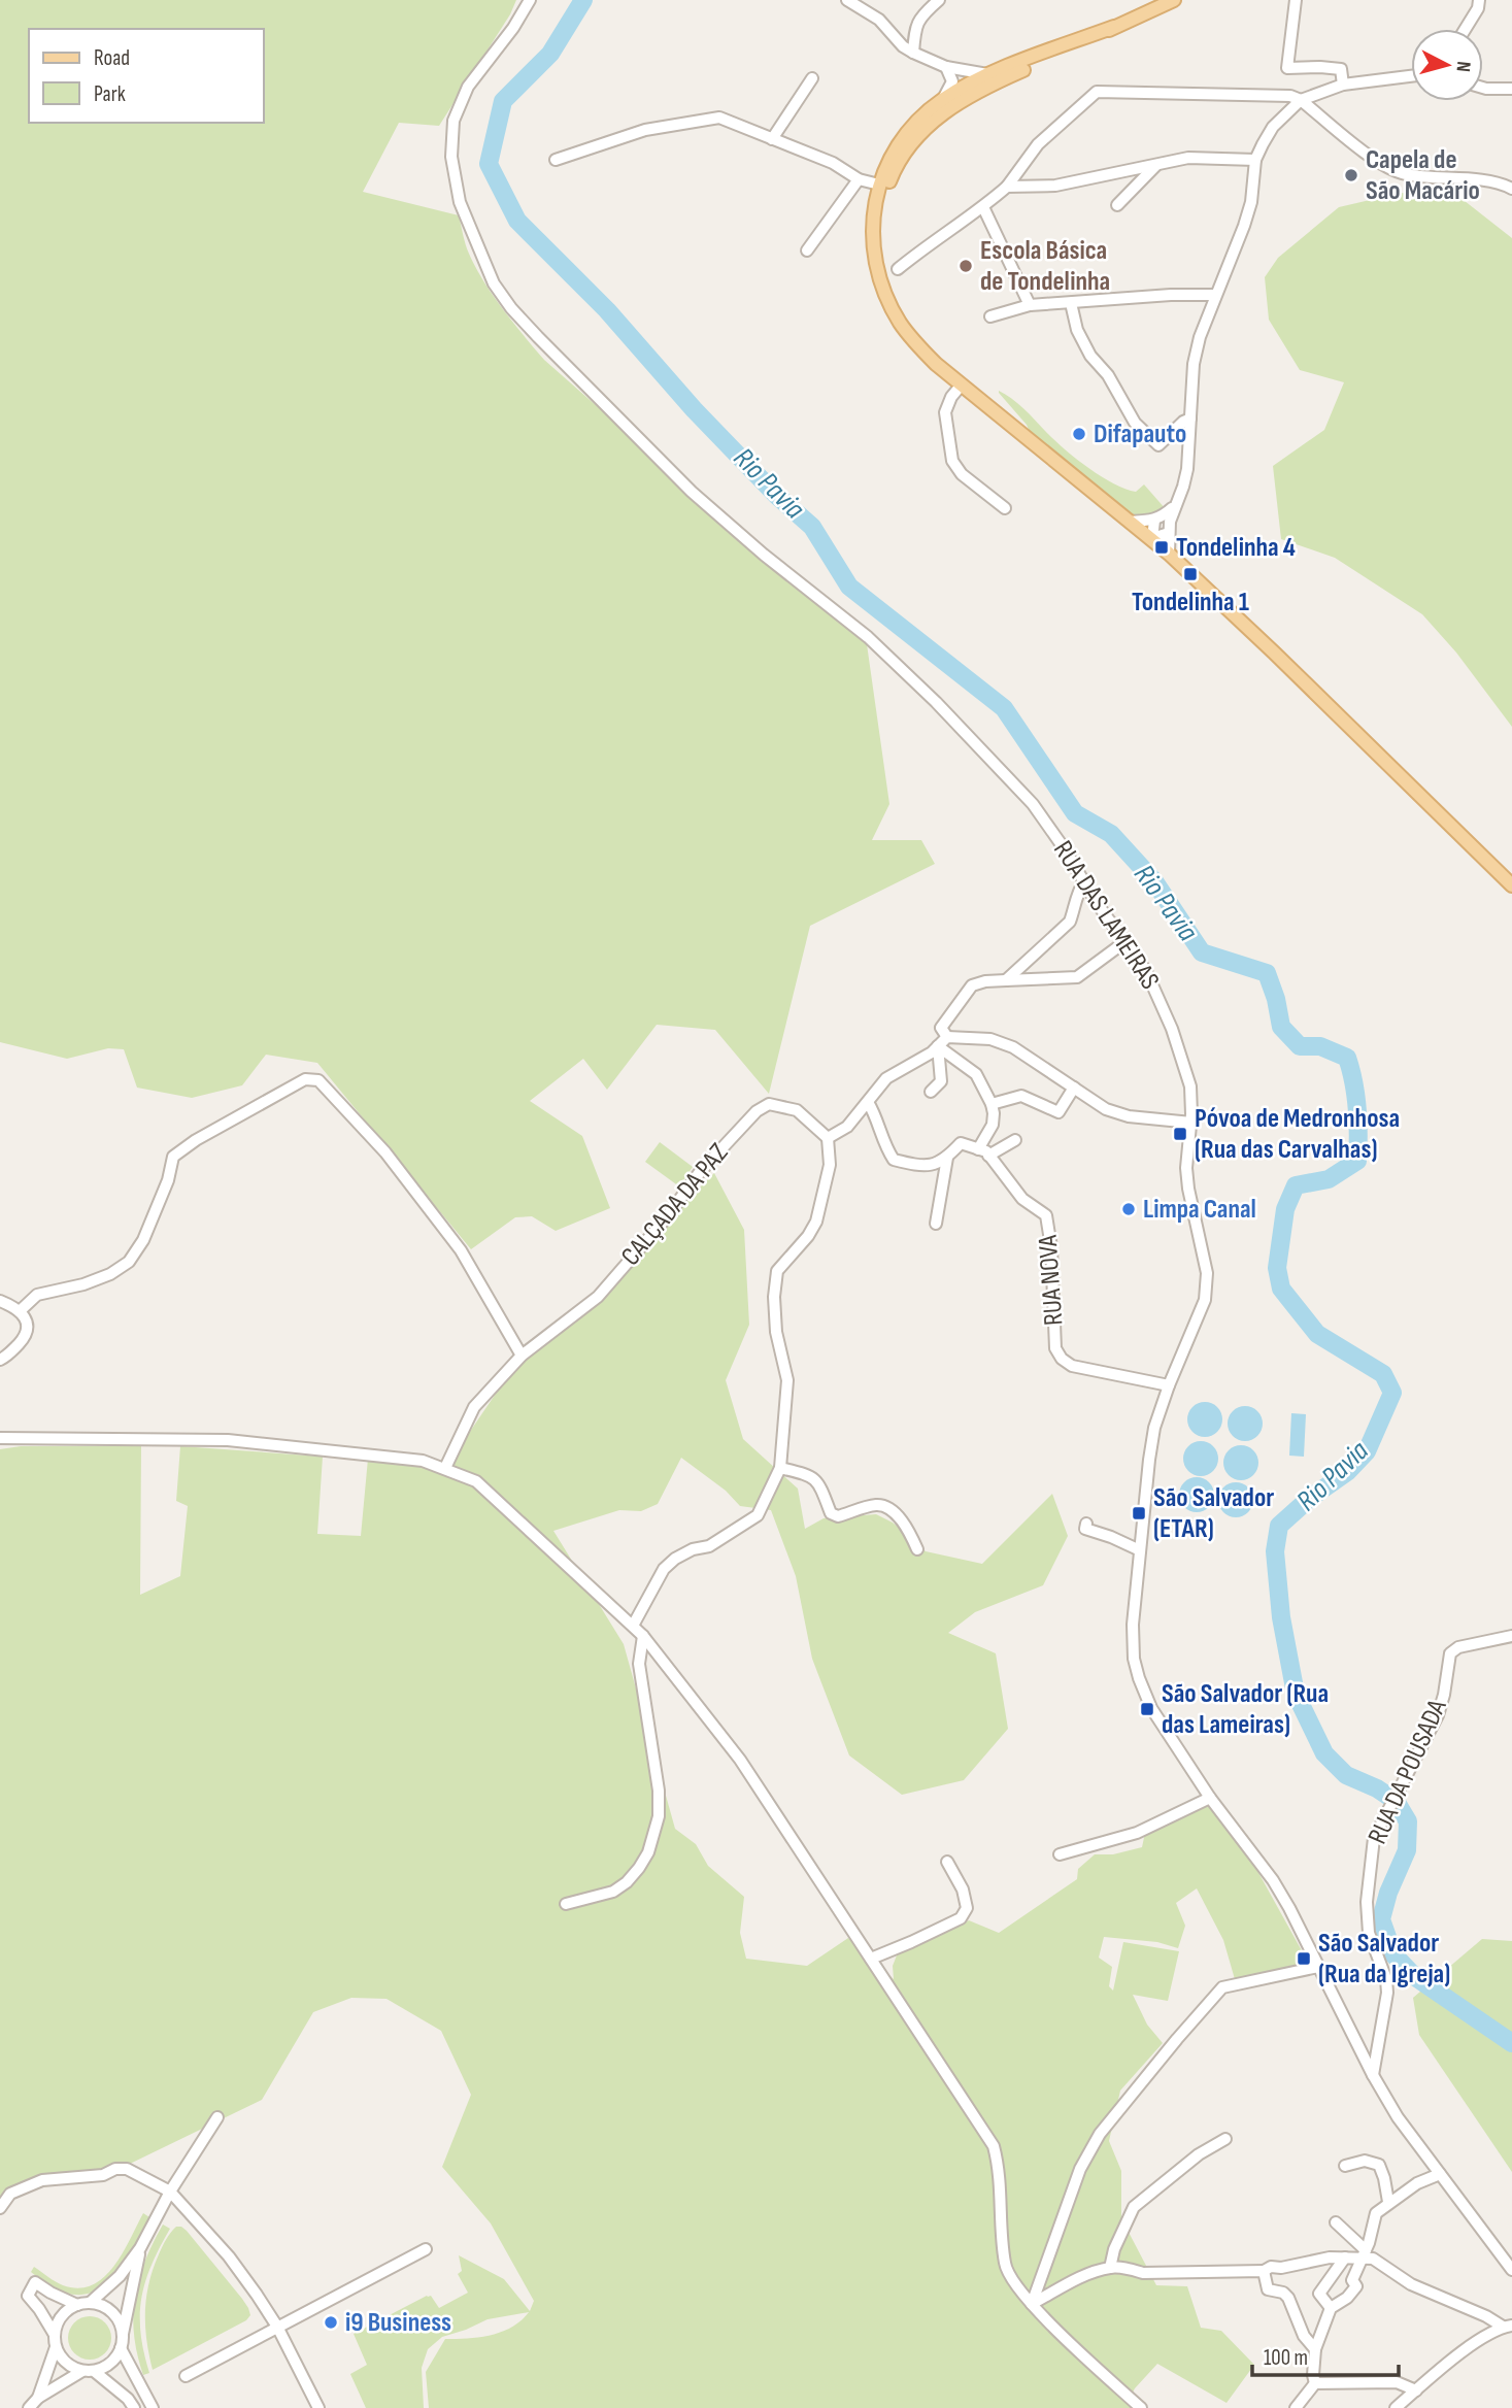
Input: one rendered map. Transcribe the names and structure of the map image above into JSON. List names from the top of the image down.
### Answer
{
  "streets": {
    "street": [
      "RUA DAS LAMEIRAS",
      "CALÇADA DA PAZ",
      "RUA NOVA",
      "RUA DA POUSADA"
    ]
  },
  "crossings": [
    ["RUA DAS LAMEIRAS", "RUA NOVA"],
    ["RUA DAS LAMEIRAS", "RUA DA POUSADA"]
  ],
  "water": ["Rio Pavia"],
  "places": {
    "other": [
      "Capela de São Macário",
      "Escola Básica de Tondelinha",
      "Difapauto",
      "Limpa Canal",
      "i9 Business"
    ],
    "transit": [
      "Tondelinha 4",
      "Tondelinha 1",
      "Póvoa de Medronhosa (Rua das Carvalhas)",
      "São Salvador (ETAR)",
      "São Salvador (Rua das Lameiras)",
      "São Salvador (Rua da Igreja)"
    ]
  },
  "legend": ["Road", "Park"],
  "scale_bar": "100 m",
  "north": "right"
}
